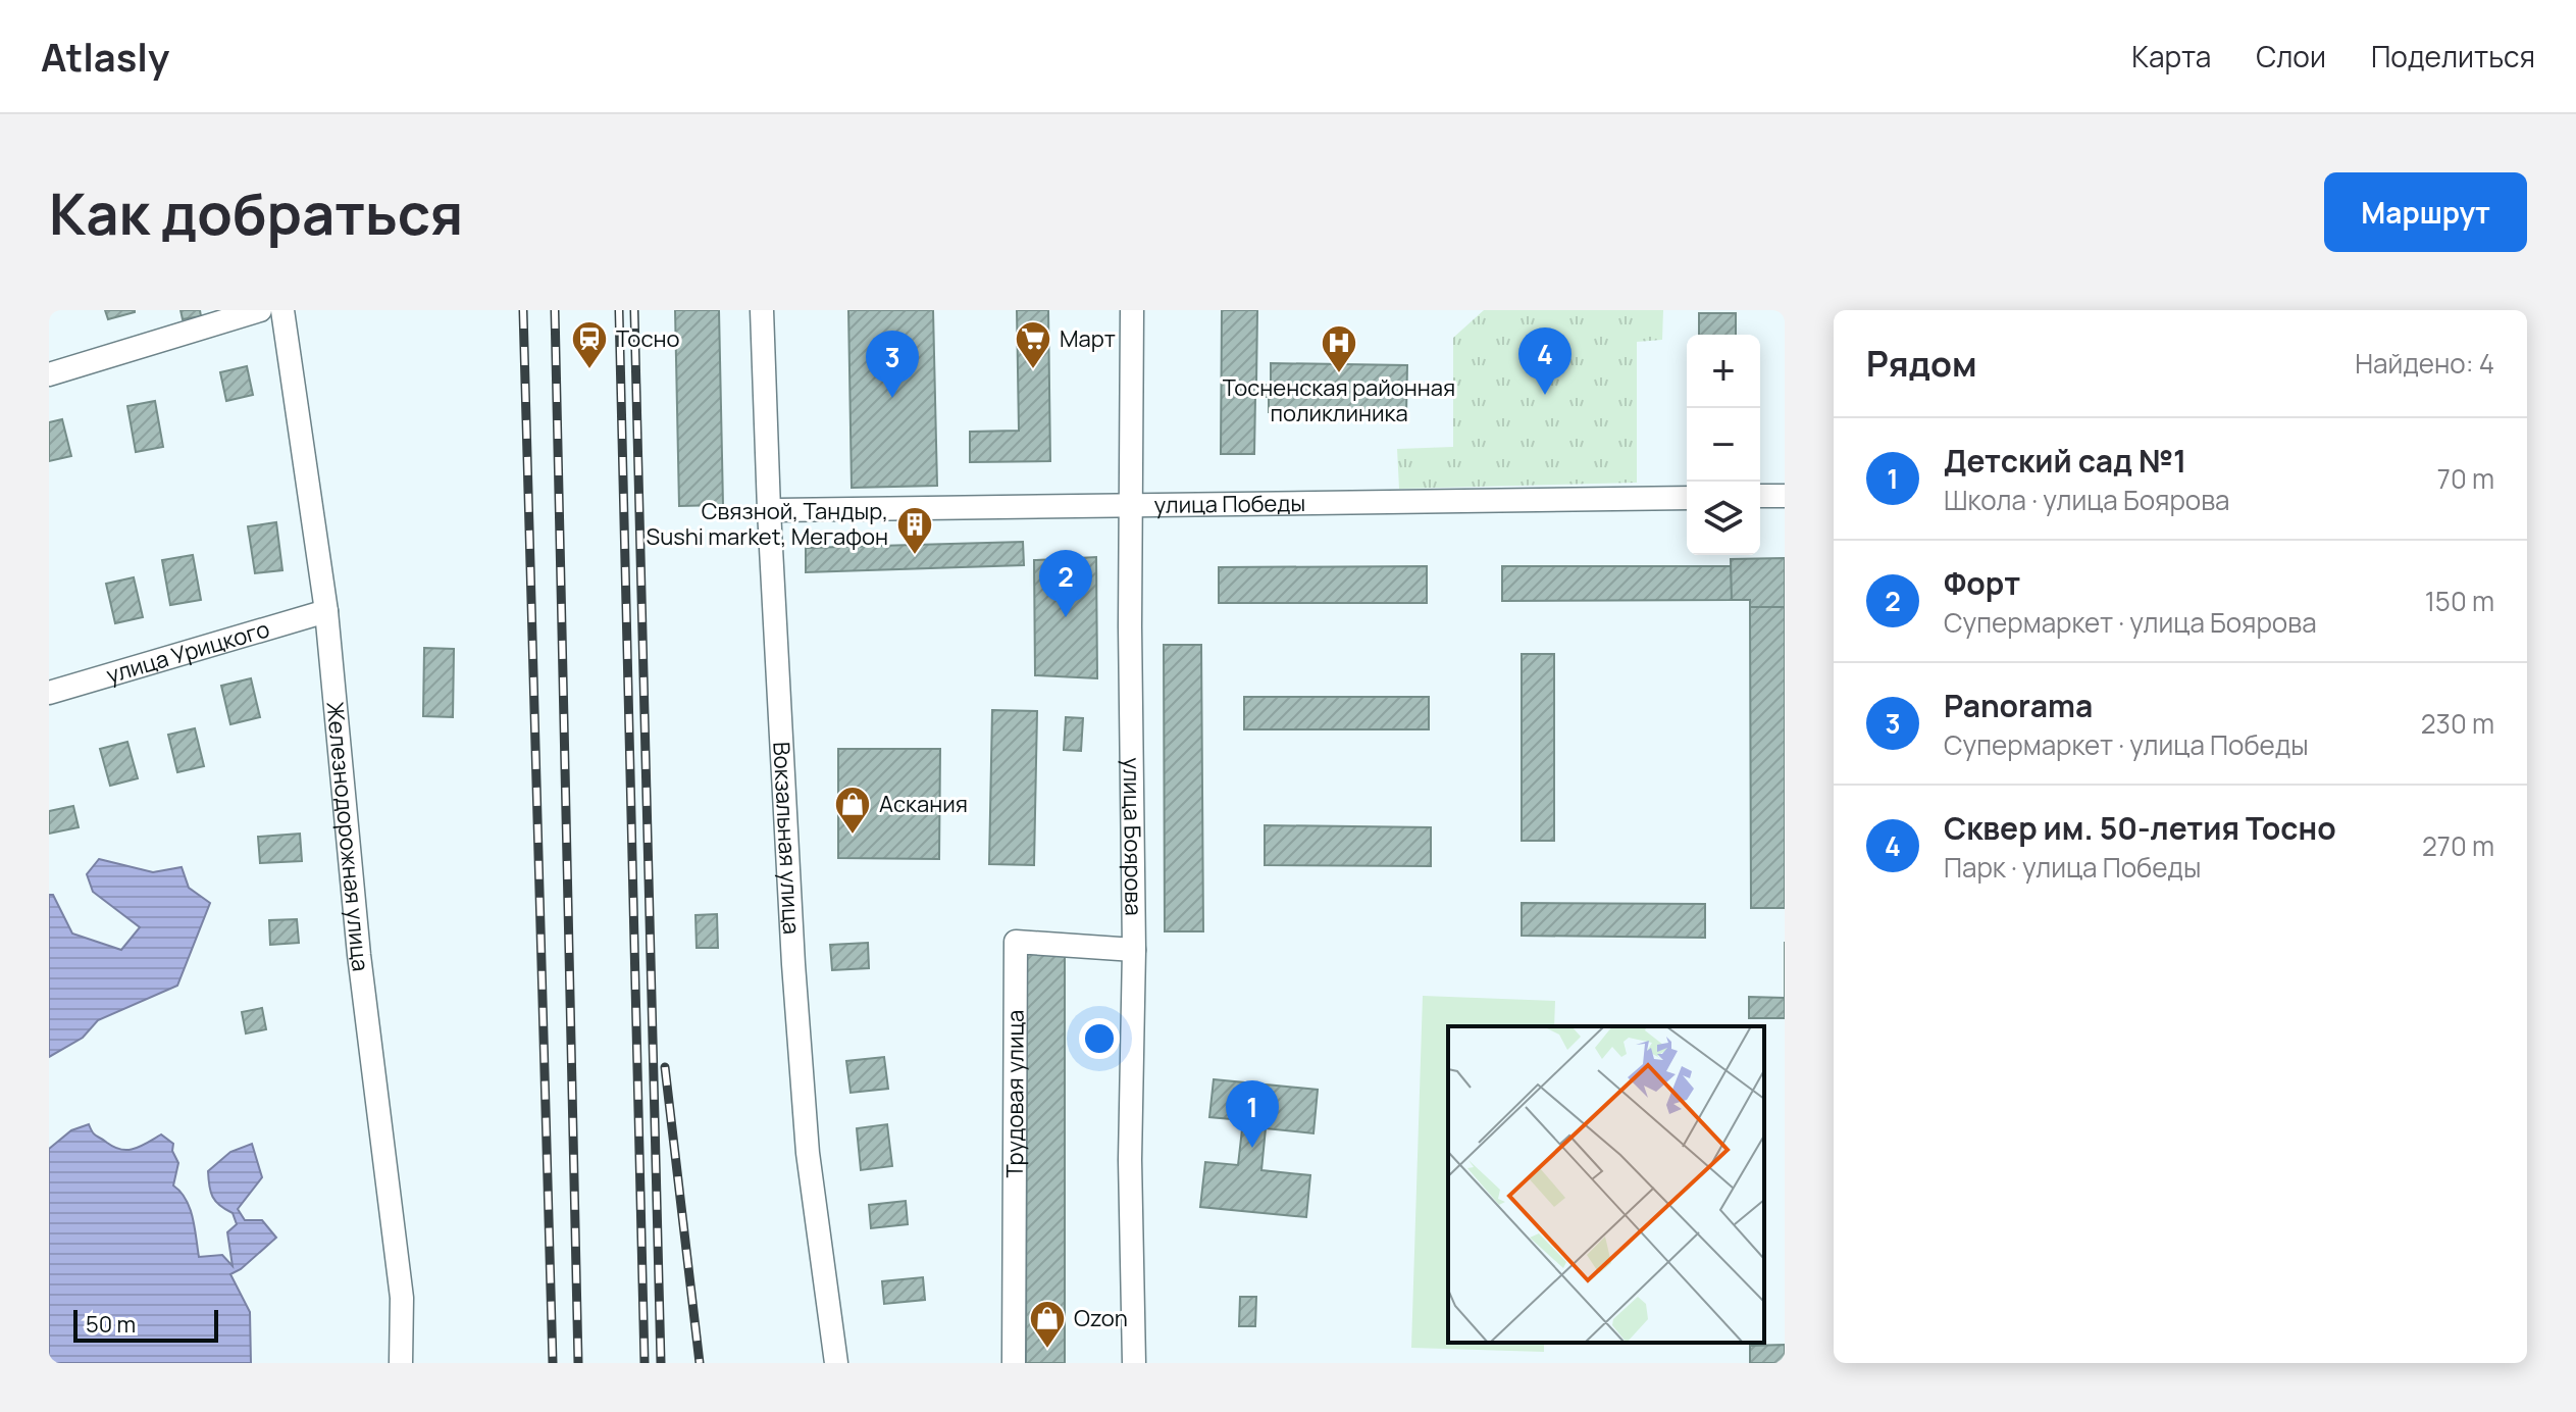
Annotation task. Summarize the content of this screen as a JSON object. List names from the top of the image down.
{
  "streets": {
    "street": [
      "улица Победы",
      "улица Урицкого",
      "Железнодорожная улица",
      "улица Боярова",
      "Вокзальная улица",
      "Трудовая улица"
    ]
  },
  "crossings": [
    ["улица Победы", "улица Боярова"],
    ["улица Победы", "Вокзальная улица"],
    ["улица Урицкого", "Железнодорожная улица"],
    ["улица Боярова", "Трудовая улица"]
  ],
  "places": {
    "station": ["Тосно"],
    "supermarket": ["Март"],
    "hospital": ["Тосненская районная поликлиника"],
    "building": ["Связной, Тандыр, Sushi market, Мегафон"],
    "shop": ["Аскания", "Ozon"]
  },
  "scale_bar": "50 m",
  "page": {
    "header": "Atlasly",
    "nav": ["Карта", "Слои", "Поделиться"],
    "buttons": "Маршрут",
    "title": "Как добраться",
    "heading": ["Рядом", "Найдено: 4"],
    "pins": [
      "4",
      "3",
      "2",
      "1"
    ],
    "map_buttons": ["+", "−"],
    "list": [
      {
        "mark": "1",
        "name": "Детский сад №1",
        "note": "Школа · улица Боярова",
        "value": "70 m"
      },
      {
        "mark": "2",
        "name": "Форт",
        "note": "Супермаркет · улица Боярова",
        "value": "150 m"
      },
      {
        "mark": "3",
        "name": "Panorama",
        "note": "Супермаркет · улица Победы",
        "value": "230 m"
      },
      {
        "mark": "4",
        "name": "Сквер им. 50-летия Тосно",
        "note": "Парк · улица Победы",
        "value": "270 m"
      }
    ],
    "scale": "50 m"
  }
}
